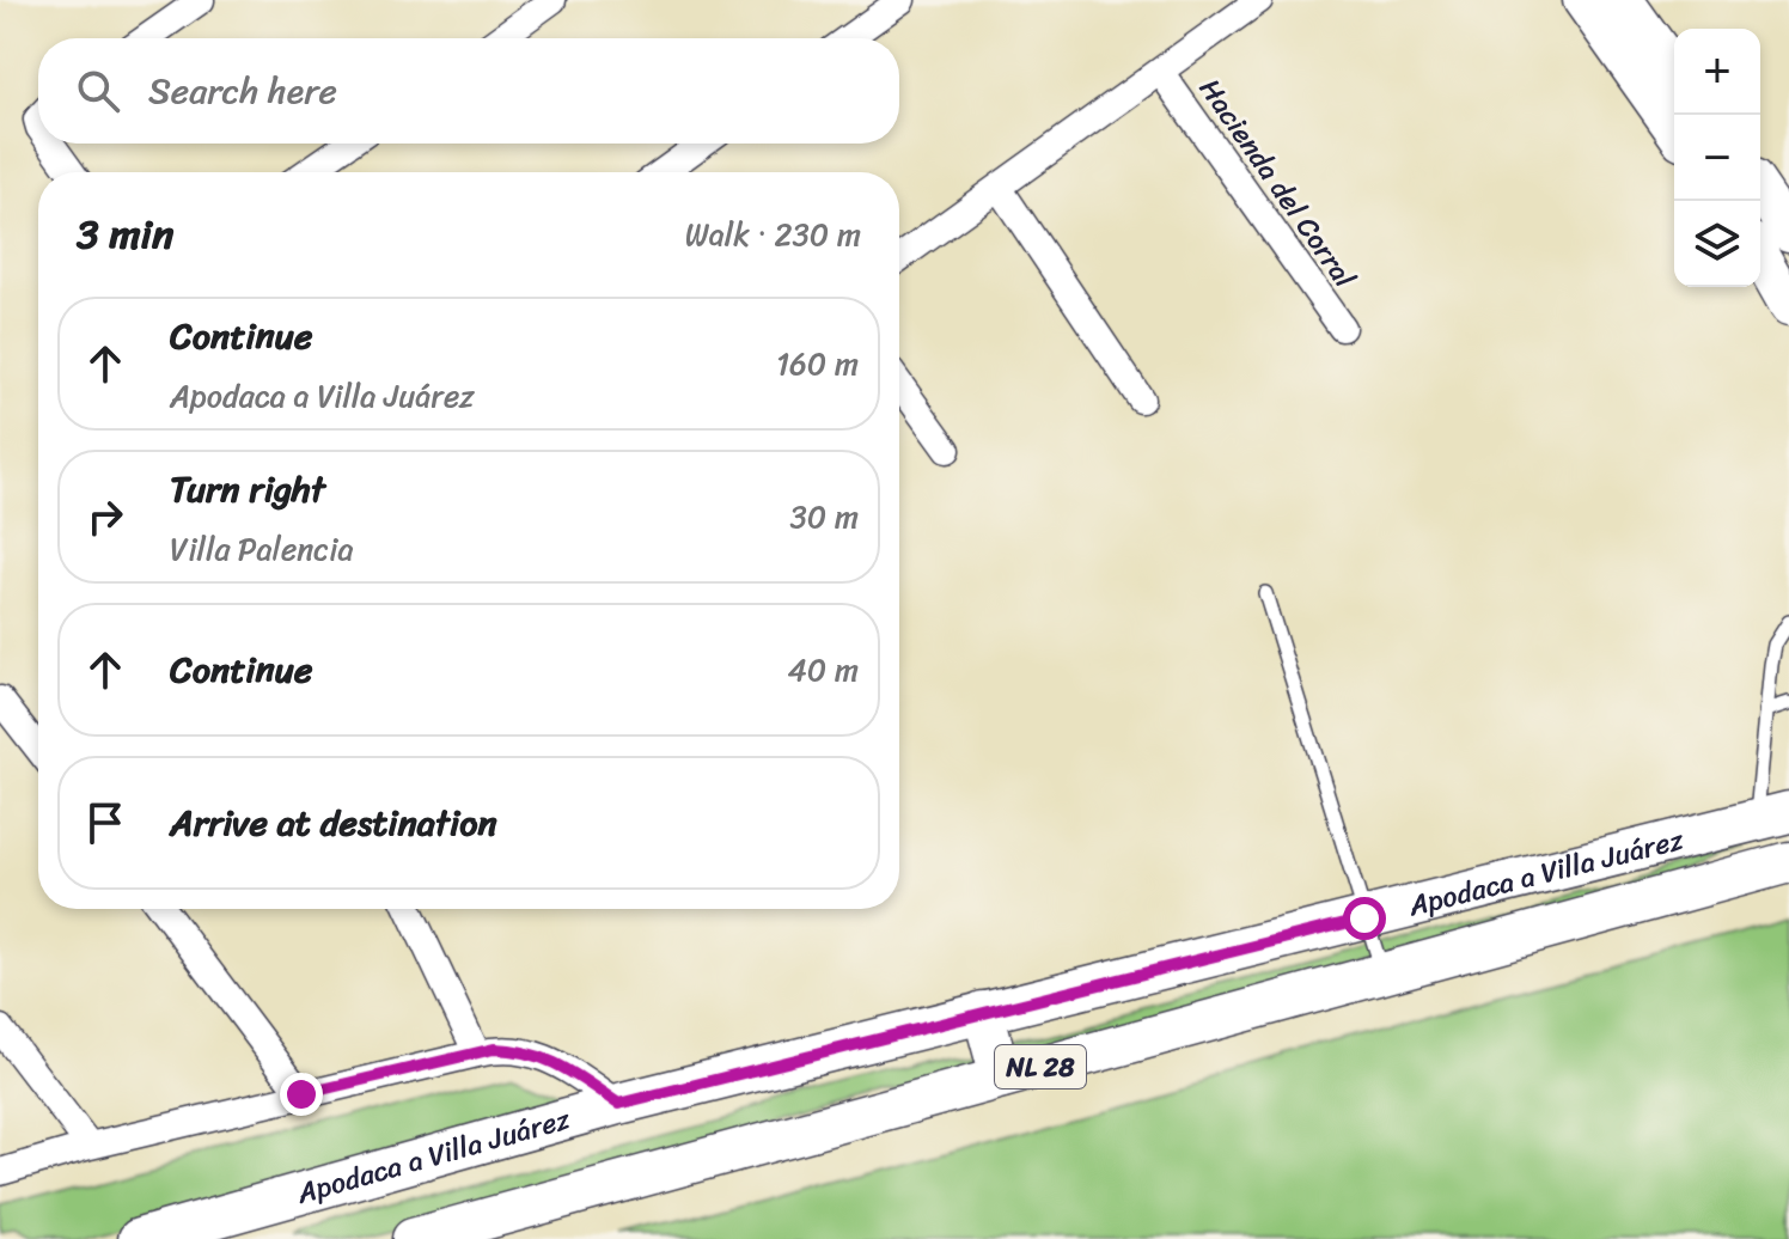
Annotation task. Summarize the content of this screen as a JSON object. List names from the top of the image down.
{
  "streets": {
    "main road": ["Apodaca a Villa Juárez", "NL 28"],
    "street": ["Hacienda del Corral"]
  },
  "page": {
    "map_buttons": ["+", "−"],
    "search": "Search here",
    "heading": ["3 min", "Walk · 230 m"],
    "list": [
      ["Continue", "Apodaca a Villa Juárez", "160 m"],
      ["Turn right", "Villa Palencia", "30 m"],
      ["Continue", "40 m"],
      "Arrive at destination"
    ]
  }
}
